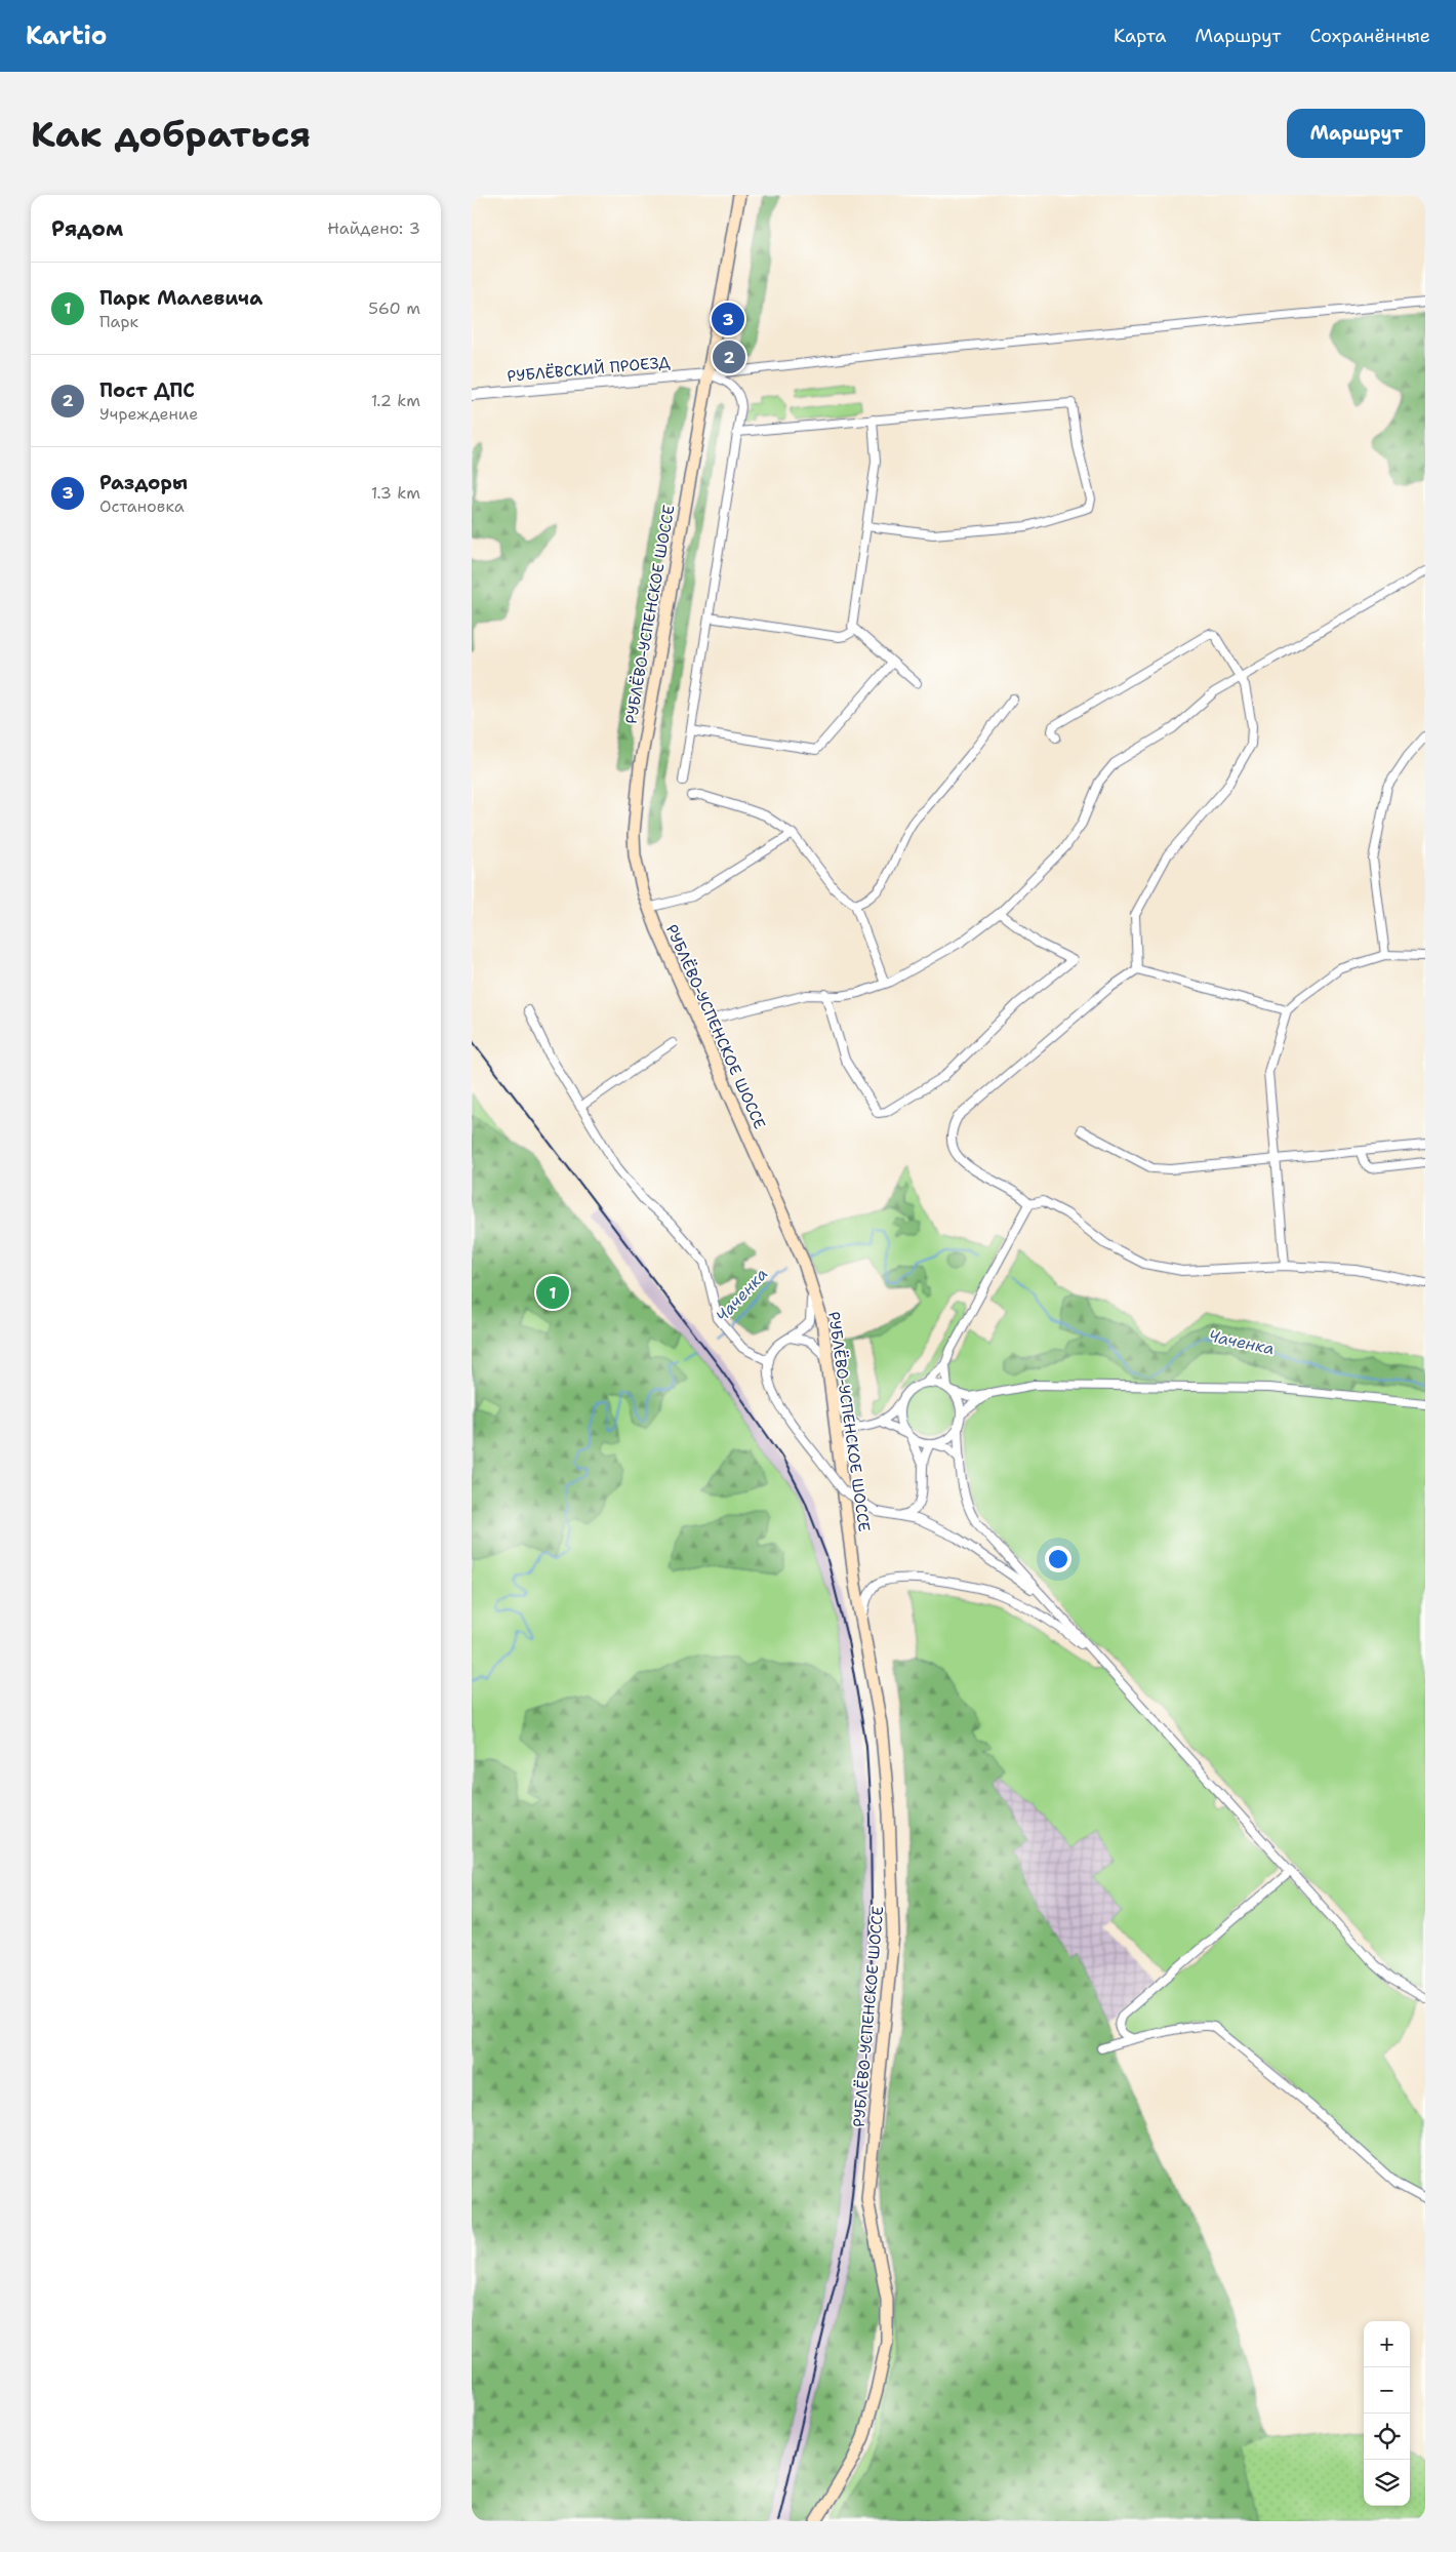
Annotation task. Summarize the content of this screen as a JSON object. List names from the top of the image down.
{
  "streets": {
    "main road": ["РУБЛЁВО-УСПЕНСКОЕ ШОССЕ"],
    "street": ["РУБЛЁВСКИЙ ПРОЕЗД"]
  },
  "crossings": [
    ["РУБЛЁВСКИЙ ПРОЕЗД", "РУБЛЁВО-УСПЕНСКОЕ ШОССЕ"]
  ],
  "water": ["Чаченка"],
  "page": {
    "header": "Kartio",
    "nav": ["Карта", "Маршрут", "Сохранённые"],
    "buttons": "Маршрут",
    "title": "Как добраться",
    "heading": ["Рядом", "Найдено: 3"],
    "list": [
      {
        "mark": "1",
        "name": "Парк Малевича",
        "note": "Парк",
        "value": "560 m"
      },
      {
        "mark": "2",
        "name": "Пост ДПС",
        "note": "Учреждение",
        "value": "1.2 km"
      },
      {
        "mark": "3",
        "name": "Раздоры",
        "note": "Остановка",
        "value": "1.3 km"
      }
    ],
    "pins": ["3", "2", "1"],
    "map_buttons": ["+", "−"]
  }
}
